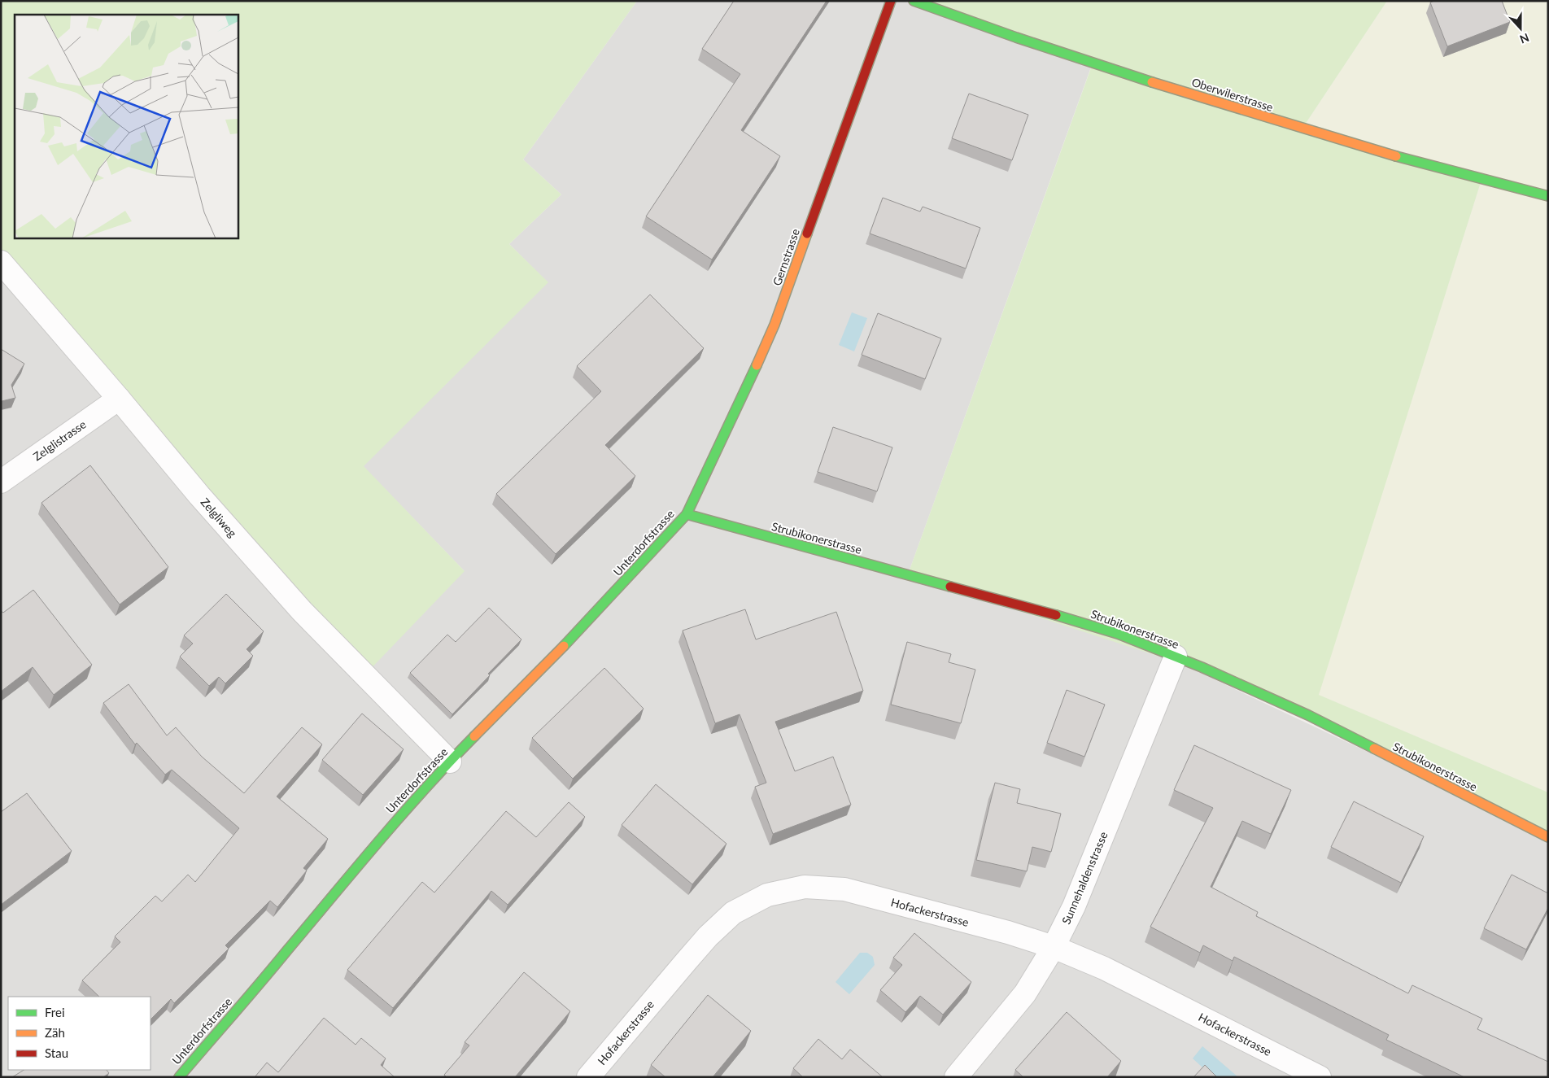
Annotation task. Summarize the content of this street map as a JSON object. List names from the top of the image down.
{
  "streets": {
    "street": [
      "Oberwilerstrasse",
      "Gernstrasse",
      "Zelglistrasse",
      "Zelgliweg",
      "Strubikonerstrasse",
      "Unterdorfstrasse",
      "Sunnehaldenstrasse",
      "Hofackerstrasse"
    ]
  },
  "crossings": [
    ["Gernstrasse", "Strubikonerstrasse"],
    ["Gernstrasse", "Unterdorfstrasse"],
    ["Zelglistrasse", "Zelgliweg"],
    ["Zelgliweg", "Unterdorfstrasse"],
    ["Strubikonerstrasse", "Unterdorfstrasse"],
    ["Strubikonerstrasse", "Sunnehaldenstrasse"],
    ["Sunnehaldenstrasse", "Hofackerstrasse"]
  ],
  "legend": ["Frei", "Zäh", "Stau"],
  "north": "bottom"
}
